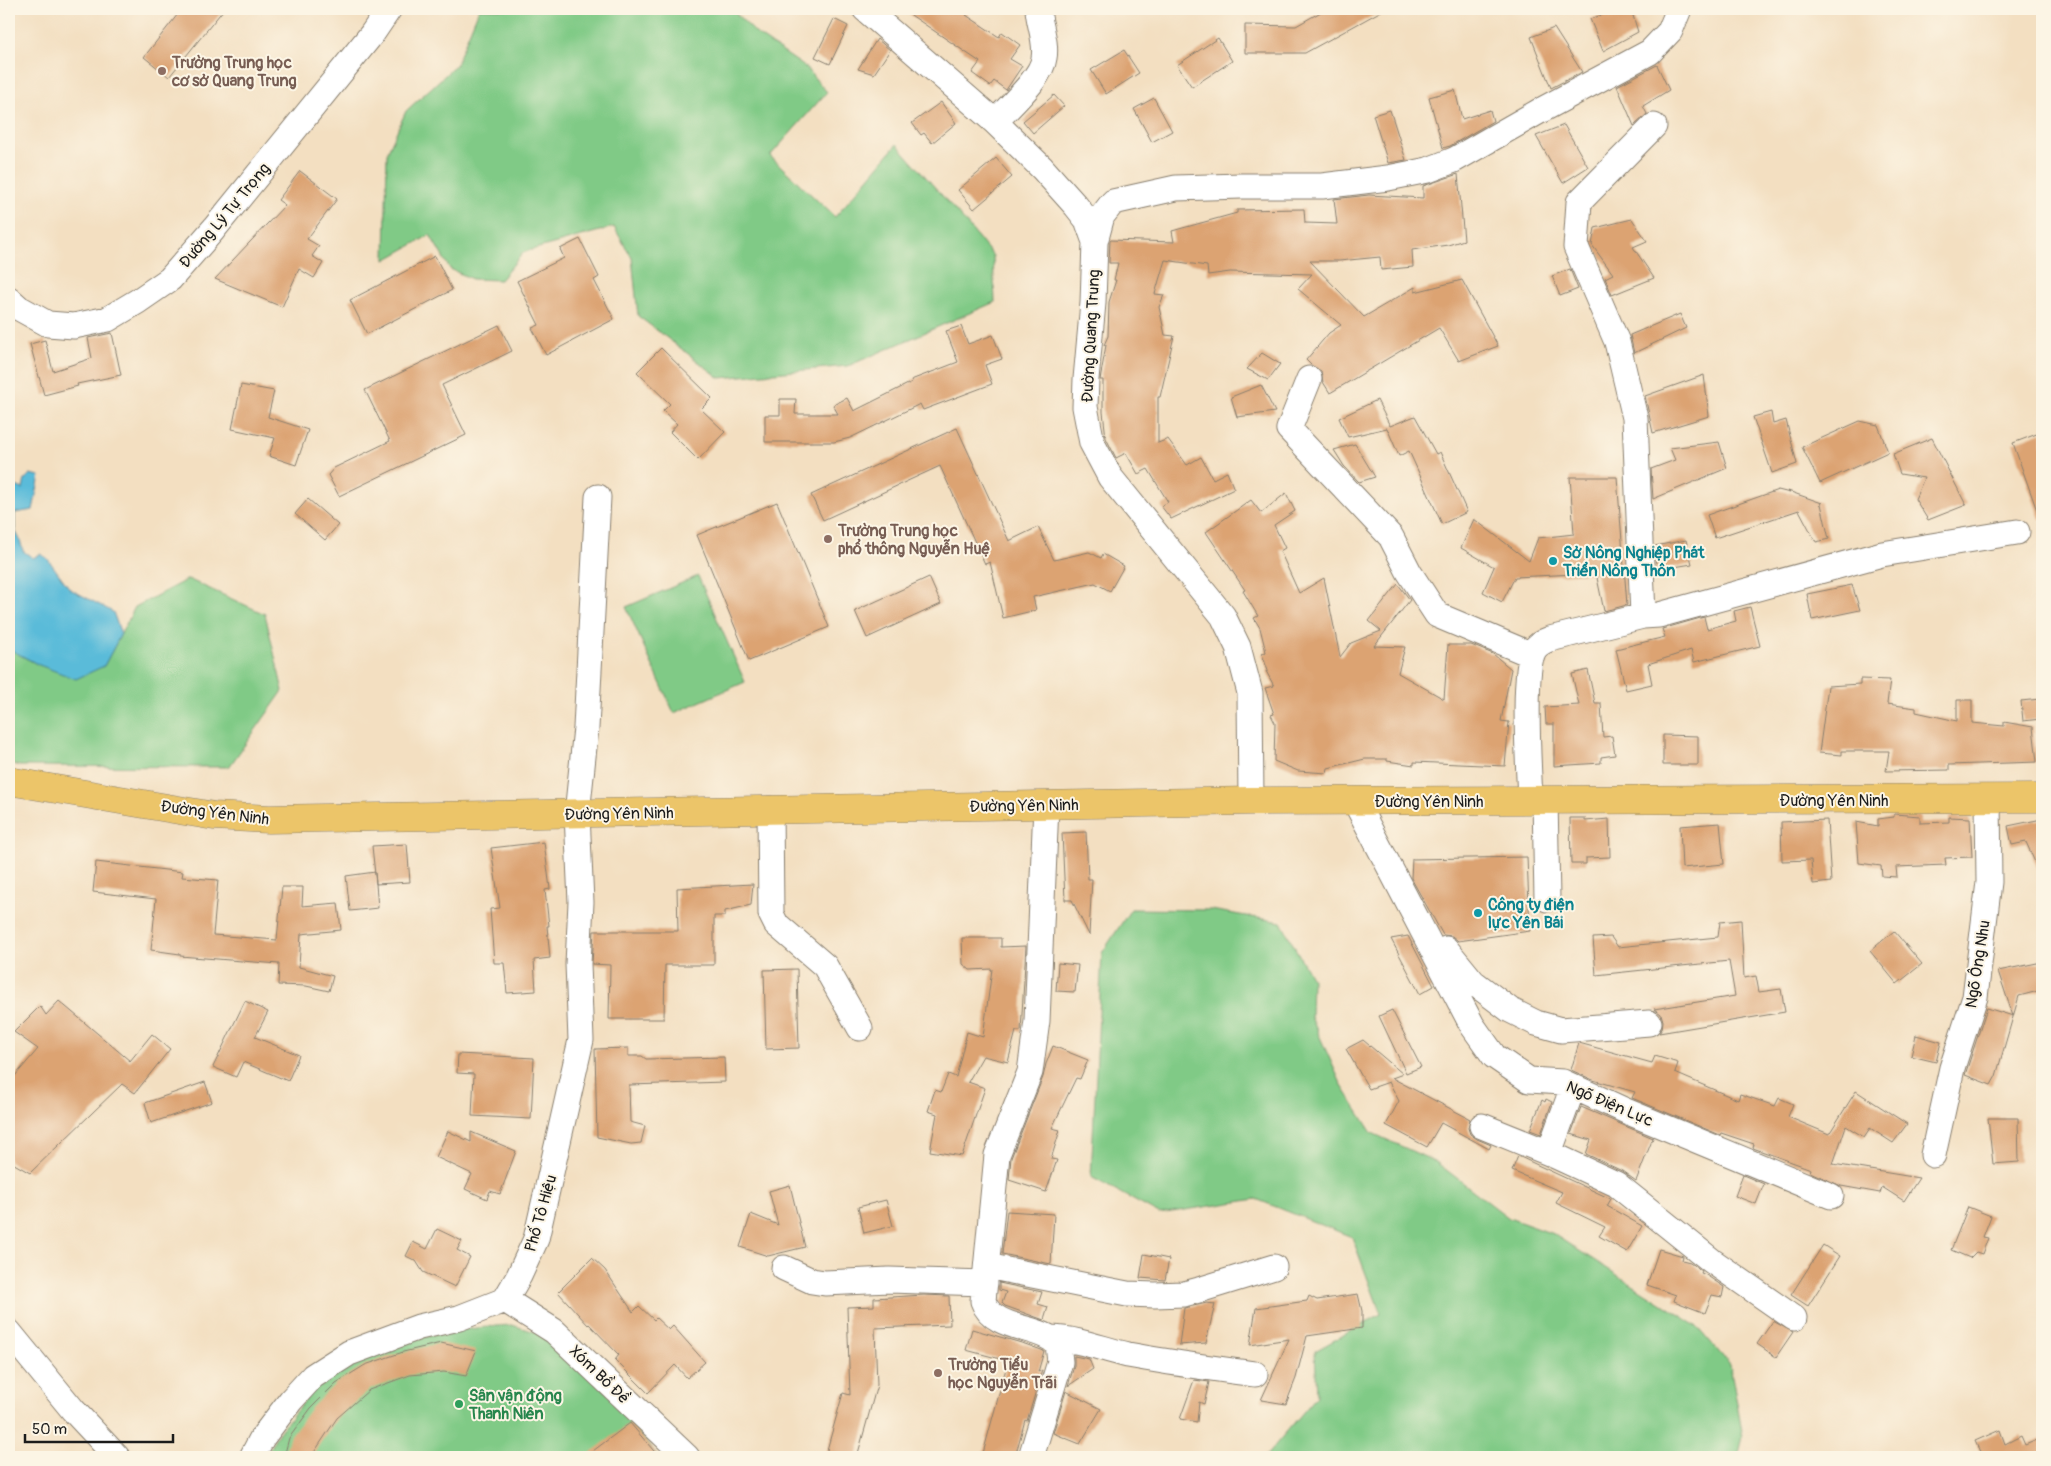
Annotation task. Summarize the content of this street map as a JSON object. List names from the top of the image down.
{
  "streets": {
    "main road": ["Đường Yên Ninh"],
    "street": [
      "Đường Lý Tự Trọng",
      "Đường Quang Trung",
      "Ngõ Ông Nhu",
      "Ngõ Điện Lực",
      "Phố Tô Hiệu",
      "Xóm Bồ Đề"
    ]
  },
  "crossings": [
    ["Đường Quang Trung", "Đường Yên Ninh"],
    ["Đường Yên Ninh", "Ngõ Ông Nhu"],
    ["Đường Yên Ninh", "Ngõ Điện Lực"],
    ["Đường Yên Ninh", "Phố Tô Hiệu"],
    ["Phố Tô Hiệu", "Xóm Bồ Đề"]
  ],
  "places": [
    "Trường Trung học cơ sở Quang Trung",
    "Trường Trung học phổ thông Nguyễn Huệ",
    "Sở Nông Nghiệp Phát Triển Nông Thôn",
    "Công ty điện lực Yên Bái",
    "Trường Tiểu học Nguyễn Trãi",
    "Sân vận động Thanh Niên"
  ],
  "scale_bar": "50 m"
}
